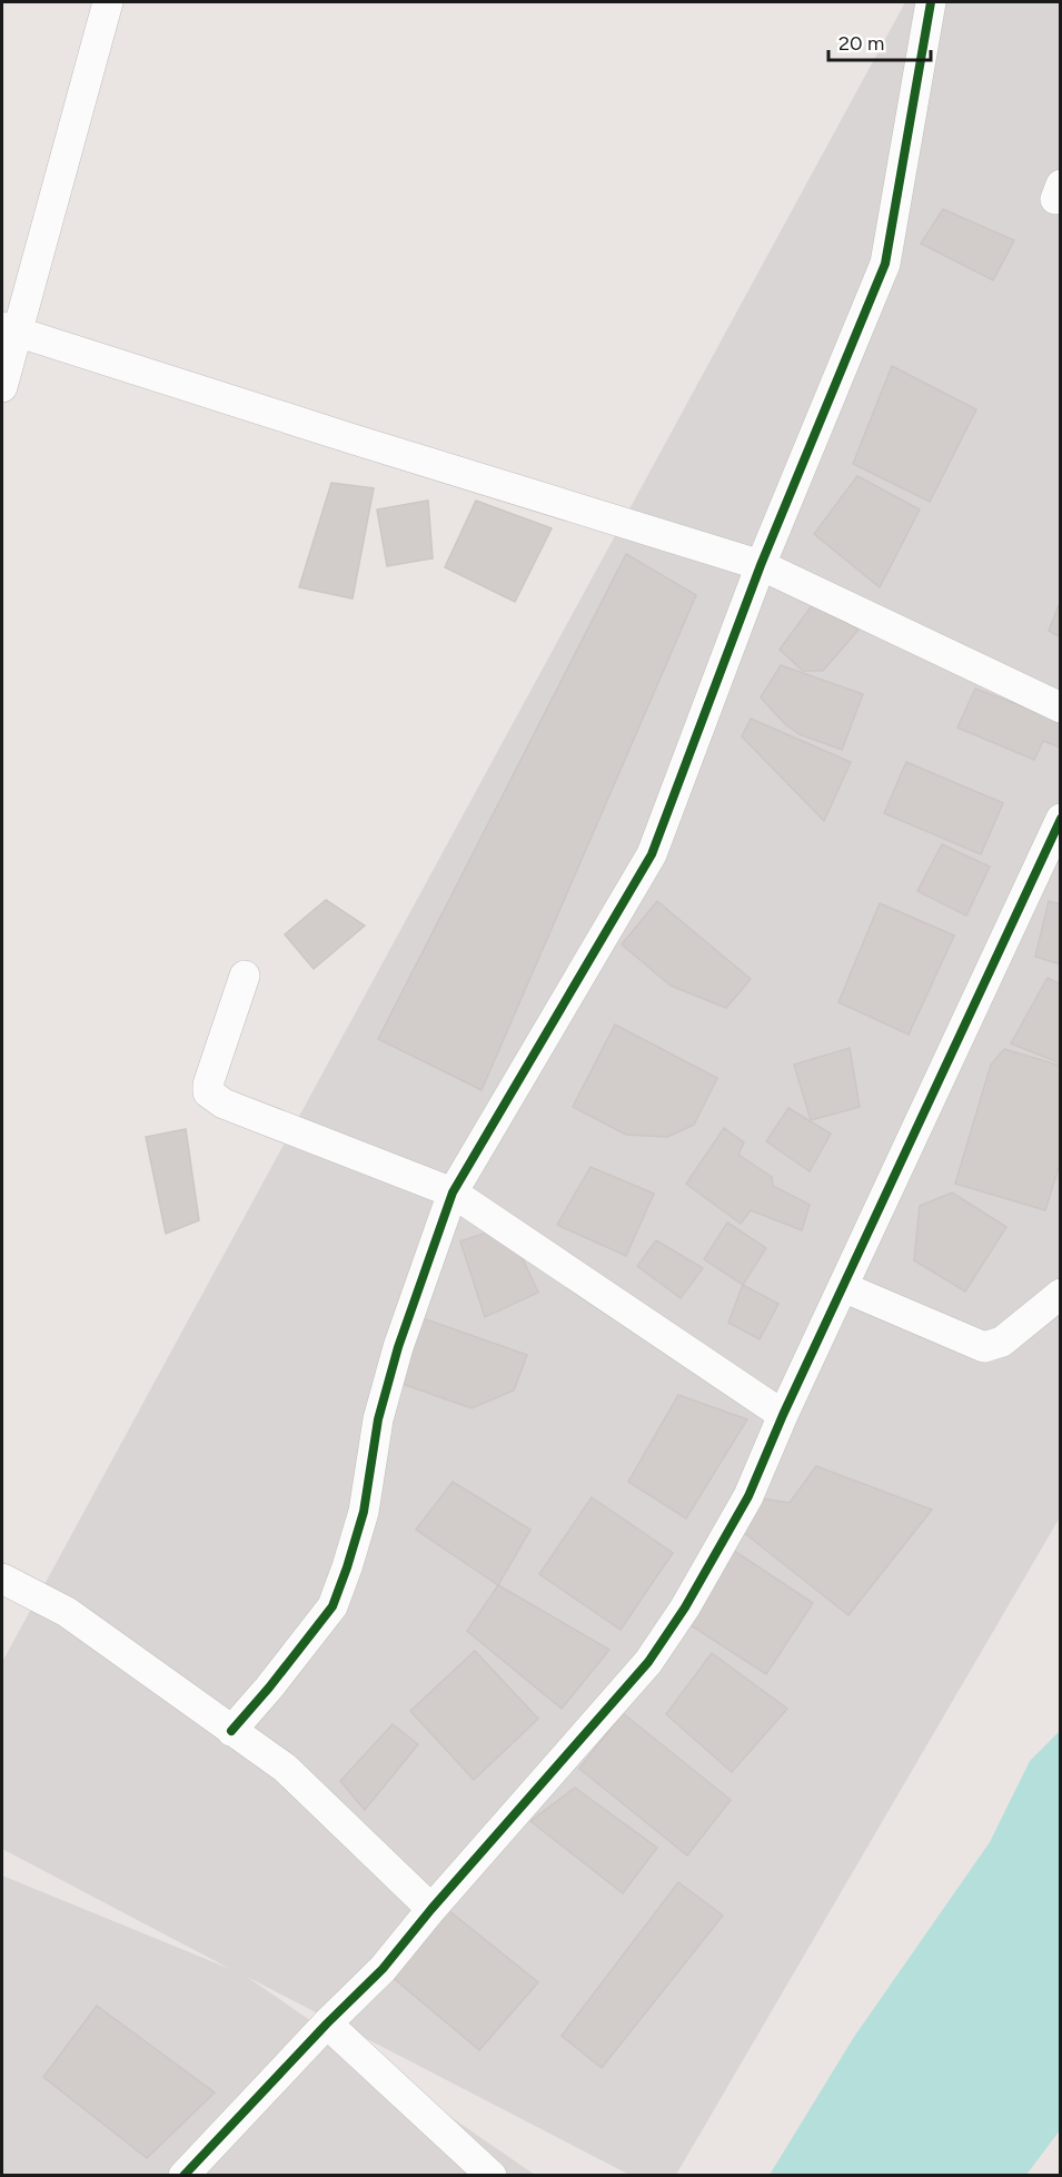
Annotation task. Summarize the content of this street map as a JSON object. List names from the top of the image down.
{
  "scale_bar": "20 m"
}
